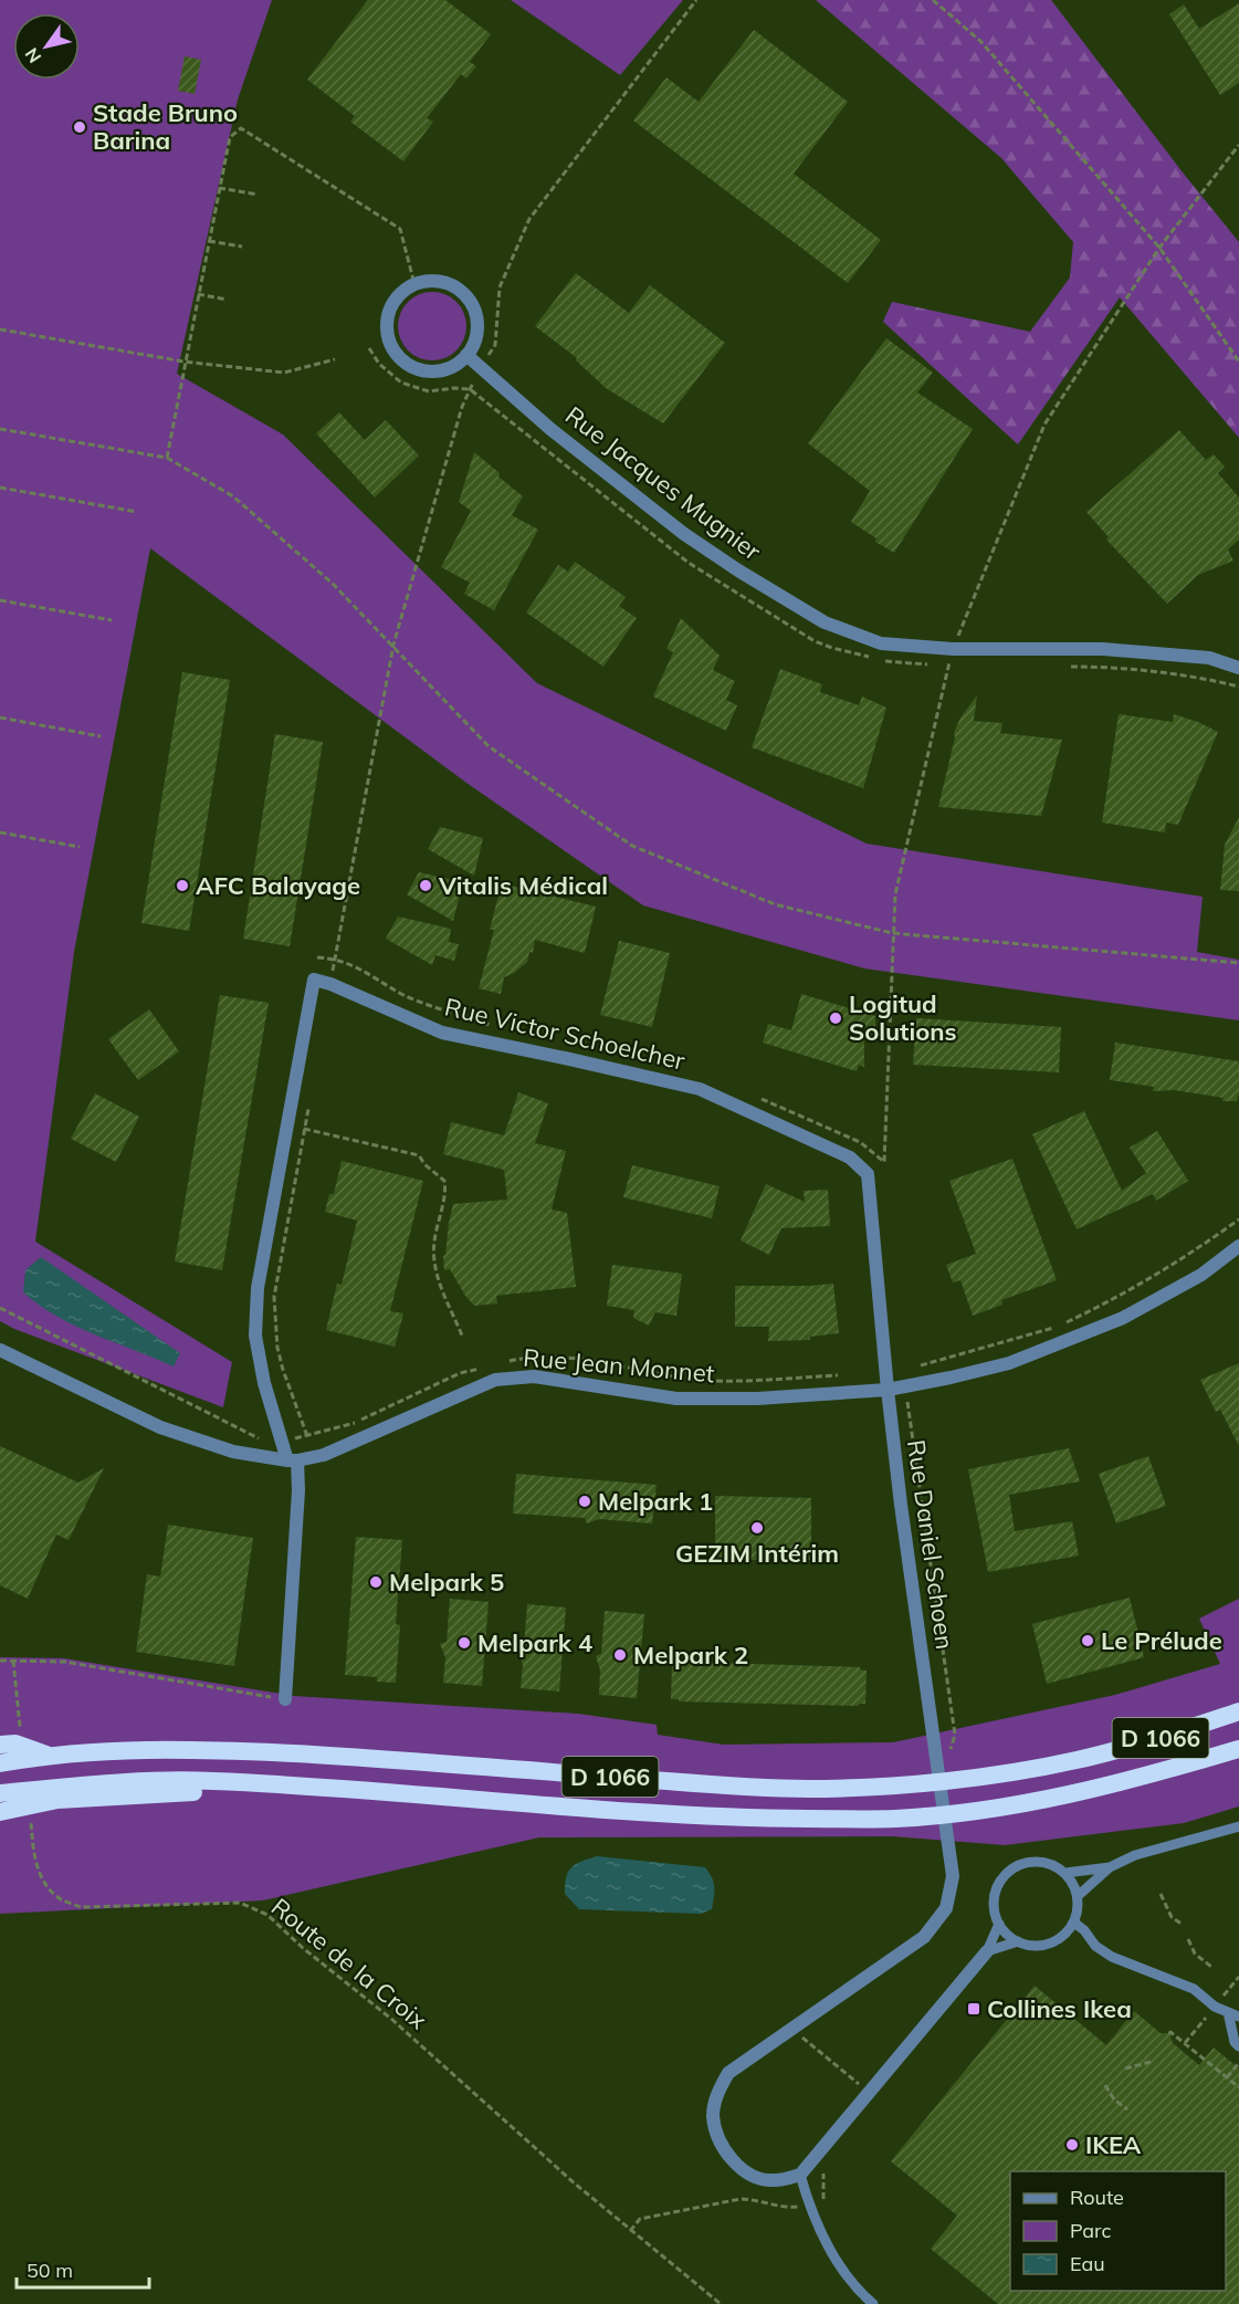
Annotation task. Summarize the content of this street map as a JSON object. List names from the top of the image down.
{
  "streets": {
    "highway": ["D 1066"],
    "street": [
      "Rue Jacques Mugnier",
      "Rue Victor Schoelcher",
      "Rue Jean Monnet",
      "Rue Daniel Schoen"
    ],
    "path": ["Route de la Croix"]
  },
  "crossings": [
    ["Rue Victor Schoelcher", "Rue Jean Monnet"],
    ["Rue Victor Schoelcher", "Rue Daniel Schoen"],
    ["Rue Jean Monnet", "Rue Daniel Schoen"]
  ],
  "places": {
    "other": [
      "Stade Bruno Barina",
      "AFC Balayage",
      "Vitalis Médical",
      "Logitud Solutions",
      "Melpark 1",
      "GEZIM Intérim",
      "Melpark 5",
      "Le Prélude",
      "Melpark 4",
      "Melpark 2",
      "IKEA"
    ],
    "transit": ["Collines Ikea"]
  },
  "legend": ["Route", "Parc", "Eau"],
  "scale_bar": "50 m",
  "north": "bottom left"
}
